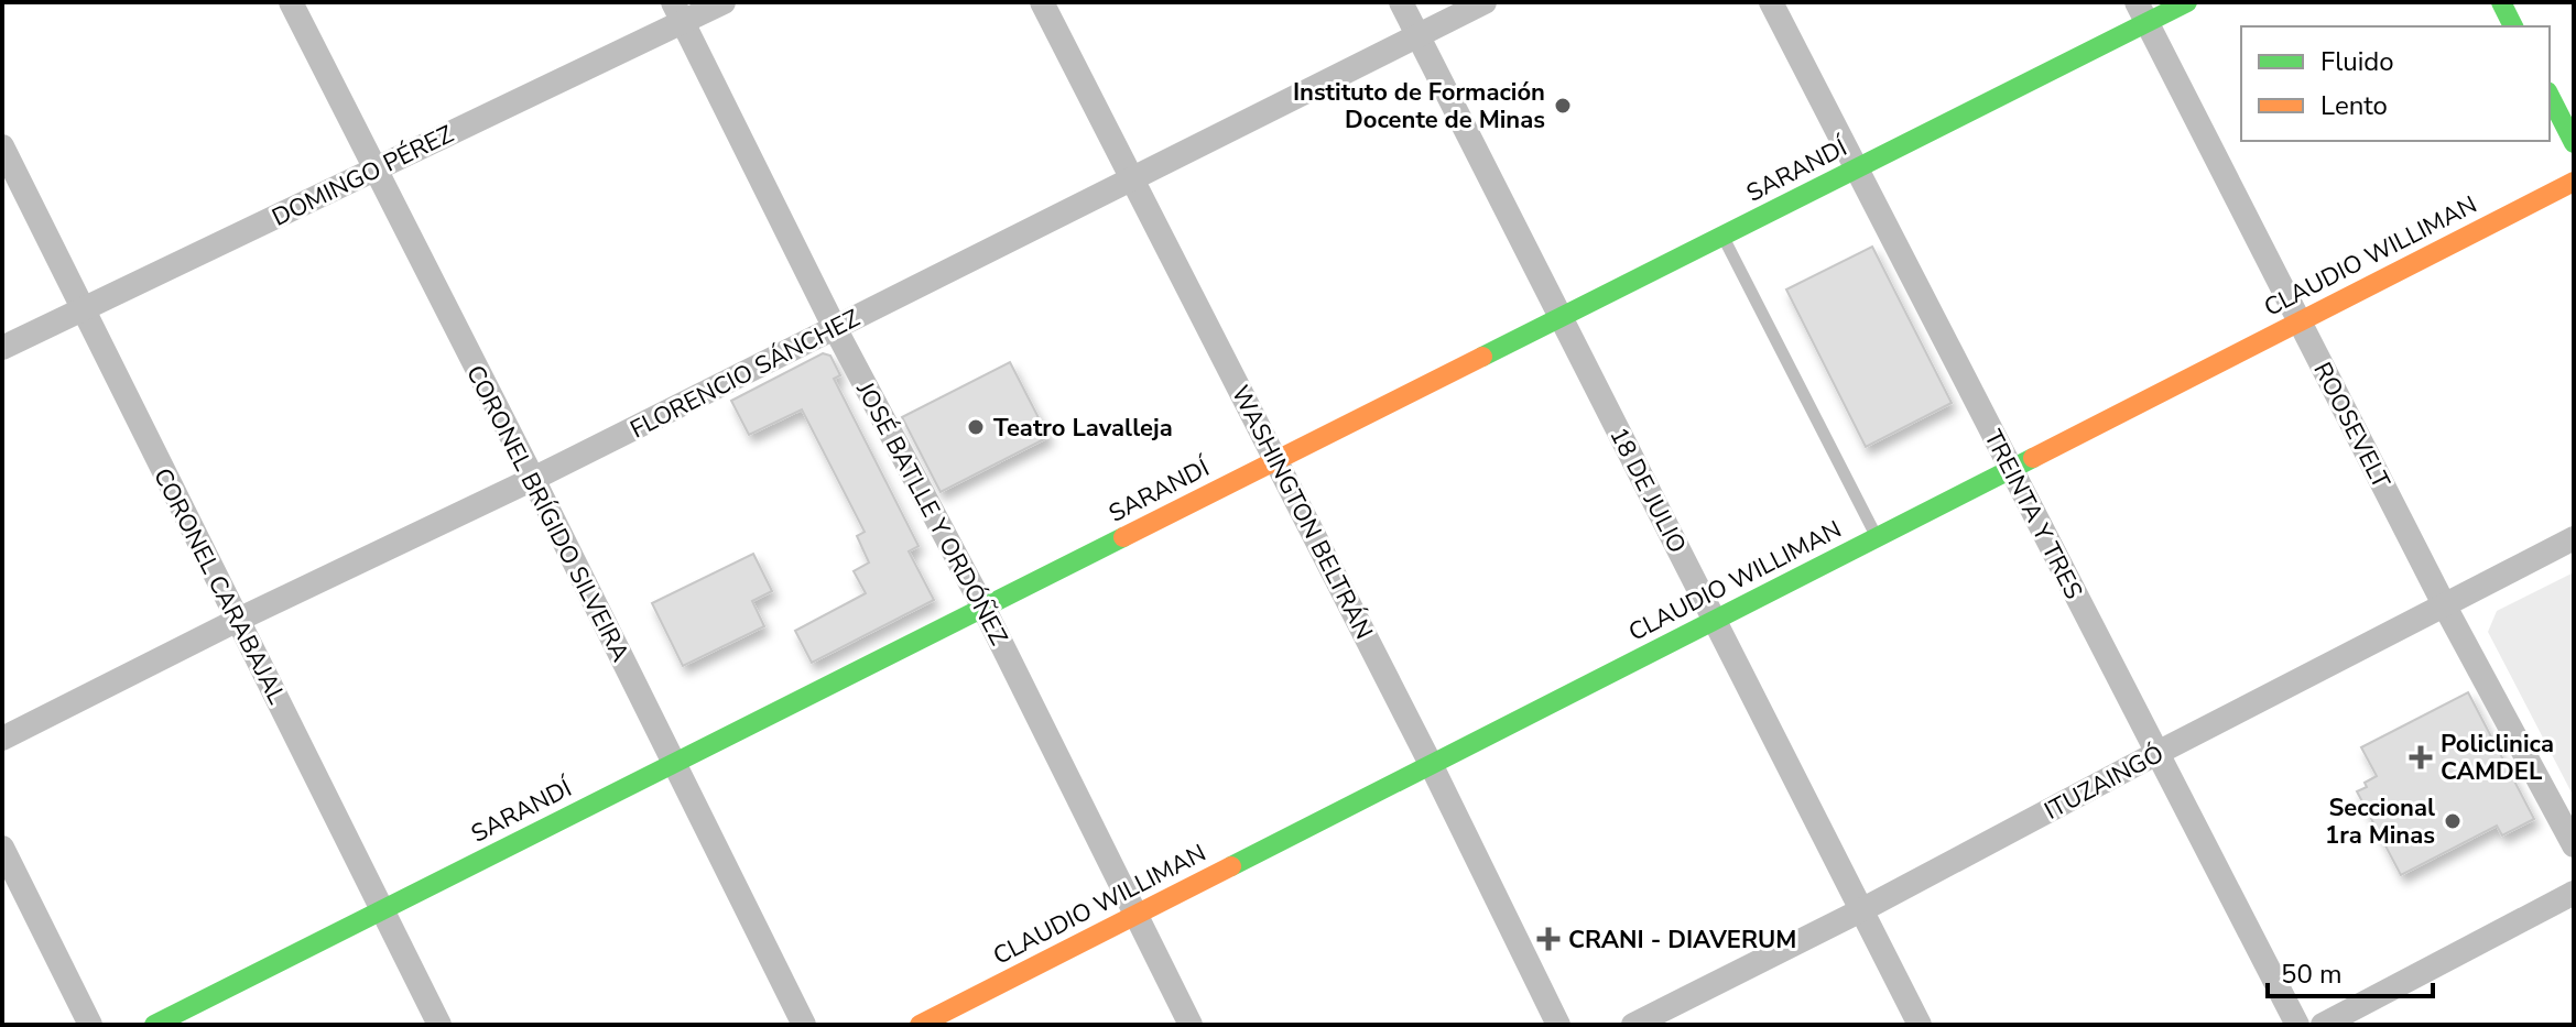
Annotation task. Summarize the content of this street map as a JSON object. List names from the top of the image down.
{
  "streets": {
    "street": [
      "SARANDÍ",
      "DOMINGO PÉREZ",
      "CLAUDIO WILLIMAN",
      "FLORENCIO SÁNCHEZ",
      "ROOSEVELT",
      "18 DE JULIO",
      "WASHINGTON BELTRÁN",
      "CORONEL BRÍGIDO SILVEIRA",
      "JOSÉ BATLLE Y ORDÓÑEZ",
      "TREINTA Y TRES",
      "CORONEL CARABAJAL",
      "ITUZAINGÓ"
    ]
  },
  "crossings": [
    ["SARANDÍ", "ROOSEVELT"],
    ["SARANDÍ", "18 DE JULIO"],
    ["SARANDÍ", "WASHINGTON BELTRÁN"],
    ["SARANDÍ", "CORONEL BRÍGIDO SILVEIRA"],
    ["SARANDÍ", "JOSÉ BATLLE Y ORDÓÑEZ"],
    ["SARANDÍ", "TREINTA Y TRES"],
    ["SARANDÍ", "CORONEL CARABAJAL"],
    ["DOMINGO PÉREZ", "CORONEL BRÍGIDO SILVEIRA"],
    ["DOMINGO PÉREZ", "JOSÉ BATLLE Y ORDÓÑEZ"],
    ["DOMINGO PÉREZ", "CORONEL CARABAJAL"],
    ["CLAUDIO WILLIMAN", "ROOSEVELT"],
    ["CLAUDIO WILLIMAN", "18 DE JULIO"],
    ["CLAUDIO WILLIMAN", "WASHINGTON BELTRÁN"],
    ["CLAUDIO WILLIMAN", "JOSÉ BATLLE Y ORDÓÑEZ"],
    ["CLAUDIO WILLIMAN", "TREINTA Y TRES"],
    ["FLORENCIO SÁNCHEZ", "18 DE JULIO"],
    ["FLORENCIO SÁNCHEZ", "WASHINGTON BELTRÁN"],
    ["FLORENCIO SÁNCHEZ", "CORONEL BRÍGIDO SILVEIRA"],
    ["FLORENCIO SÁNCHEZ", "JOSÉ BATLLE Y ORDÓÑEZ"],
    ["FLORENCIO SÁNCHEZ", "CORONEL CARABAJAL"],
    ["ROOSEVELT", "ITUZAINGÓ"],
    ["18 DE JULIO", "ITUZAINGÓ"],
    ["TREINTA Y TRES", "ITUZAINGÓ"]
  ],
  "places": {
    "other": ["Instituto de Formación Docente de Minas", "Teatro Lavalleja", "Seccional 1ra Minas"],
    "health": ["Policlinica CAMDEL", "CRANI - DIAVERUM"]
  },
  "legend": ["Fluido", "Lento"],
  "scale_bar": "50 m"
}
